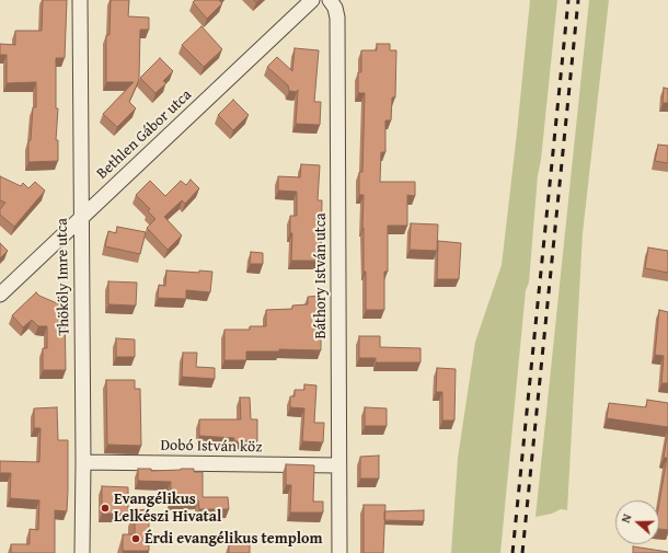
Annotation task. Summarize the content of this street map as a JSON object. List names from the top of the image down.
{
  "streets": {
    "street": [
      "Bethlen Gábor utca",
      "Báthory István utca",
      "Thököly Imre utca",
      "Dobó István köz"
    ]
  },
  "crossings": [
    ["Bethlen Gábor utca", "Thököly Imre utca"],
    ["Báthory István utca", "Dobó István köz"],
    ["Thököly Imre utca", "Dobó István köz"]
  ],
  "places": ["Evangélikus Lelkészi Hivatal", "Érdi evangélikus templom"],
  "north": "left"
}
